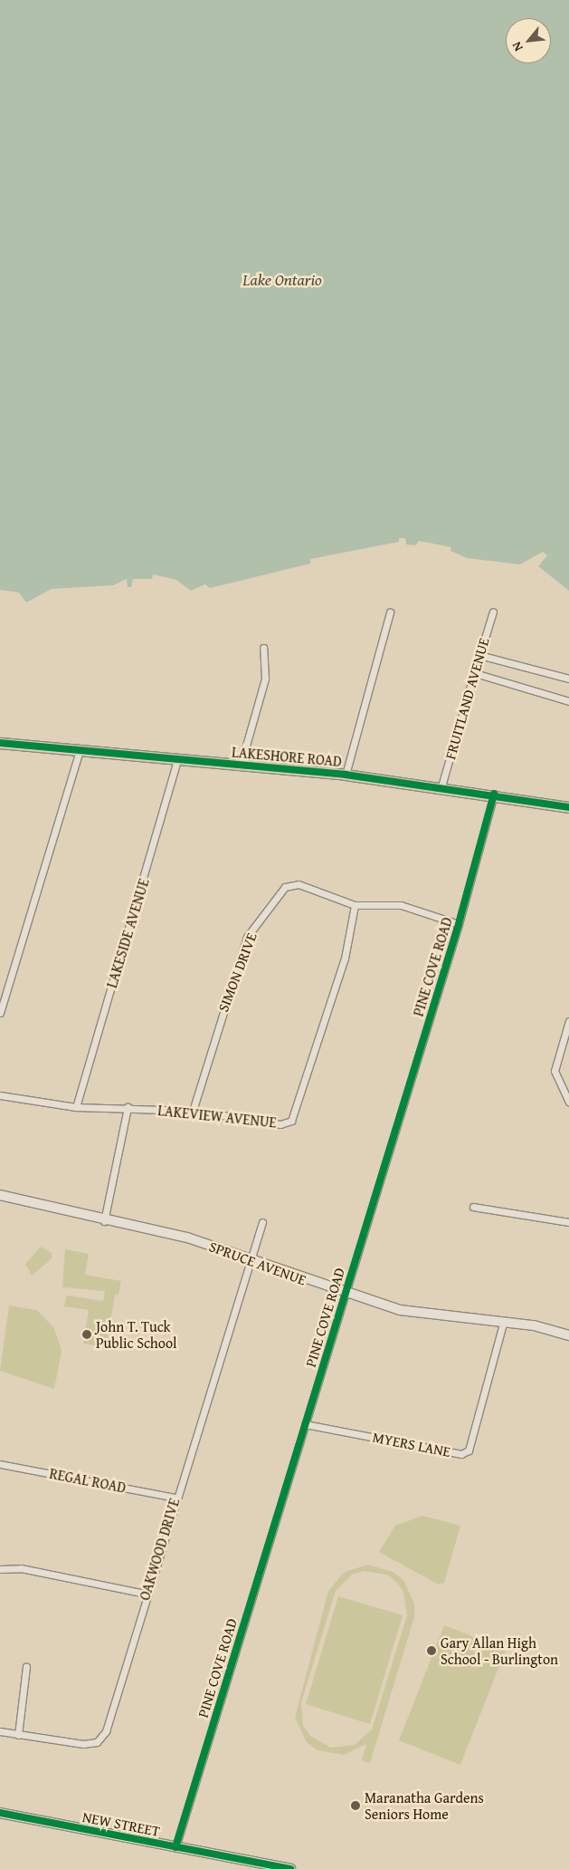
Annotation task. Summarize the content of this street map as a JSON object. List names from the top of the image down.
{
  "streets": {
    "main road": ["LAKESHORE ROAD"],
    "street": [
      "FRUITLAND AVENUE",
      "LAKESIDE AVENUE",
      "PINE COVE ROAD",
      "SIMON DRIVE",
      "LAKEVIEW AVENUE",
      "SPRUCE AVENUE",
      "MYERS LANE",
      "REGAL ROAD",
      "OAKWOOD DRIVE",
      "NEW STREET"
    ]
  },
  "crossings": [
    ["FRUITLAND AVENUE", "LAKESHORE ROAD"],
    ["LAKESHORE ROAD", "LAKESIDE AVENUE"],
    ["LAKESHORE ROAD", "PINE COVE ROAD"],
    ["LAKESIDE AVENUE", "LAKEVIEW AVENUE"],
    ["PINE COVE ROAD", "SIMON DRIVE"],
    ["PINE COVE ROAD", "SPRUCE AVENUE"],
    ["PINE COVE ROAD", "MYERS LANE"],
    ["PINE COVE ROAD", "NEW STREET"],
    ["SIMON DRIVE", "LAKEVIEW AVENUE"],
    ["SPRUCE AVENUE", "MYERS LANE"],
    ["SPRUCE AVENUE", "OAKWOOD DRIVE"],
    ["REGAL ROAD", "OAKWOOD DRIVE"]
  ],
  "water": ["Lake Ontario"],
  "places": ["John T. Tuck Public School", "Gary Allan High School - Burlington", "Maranatha Gardens Seniors Home"],
  "north": "bottom left"
}
